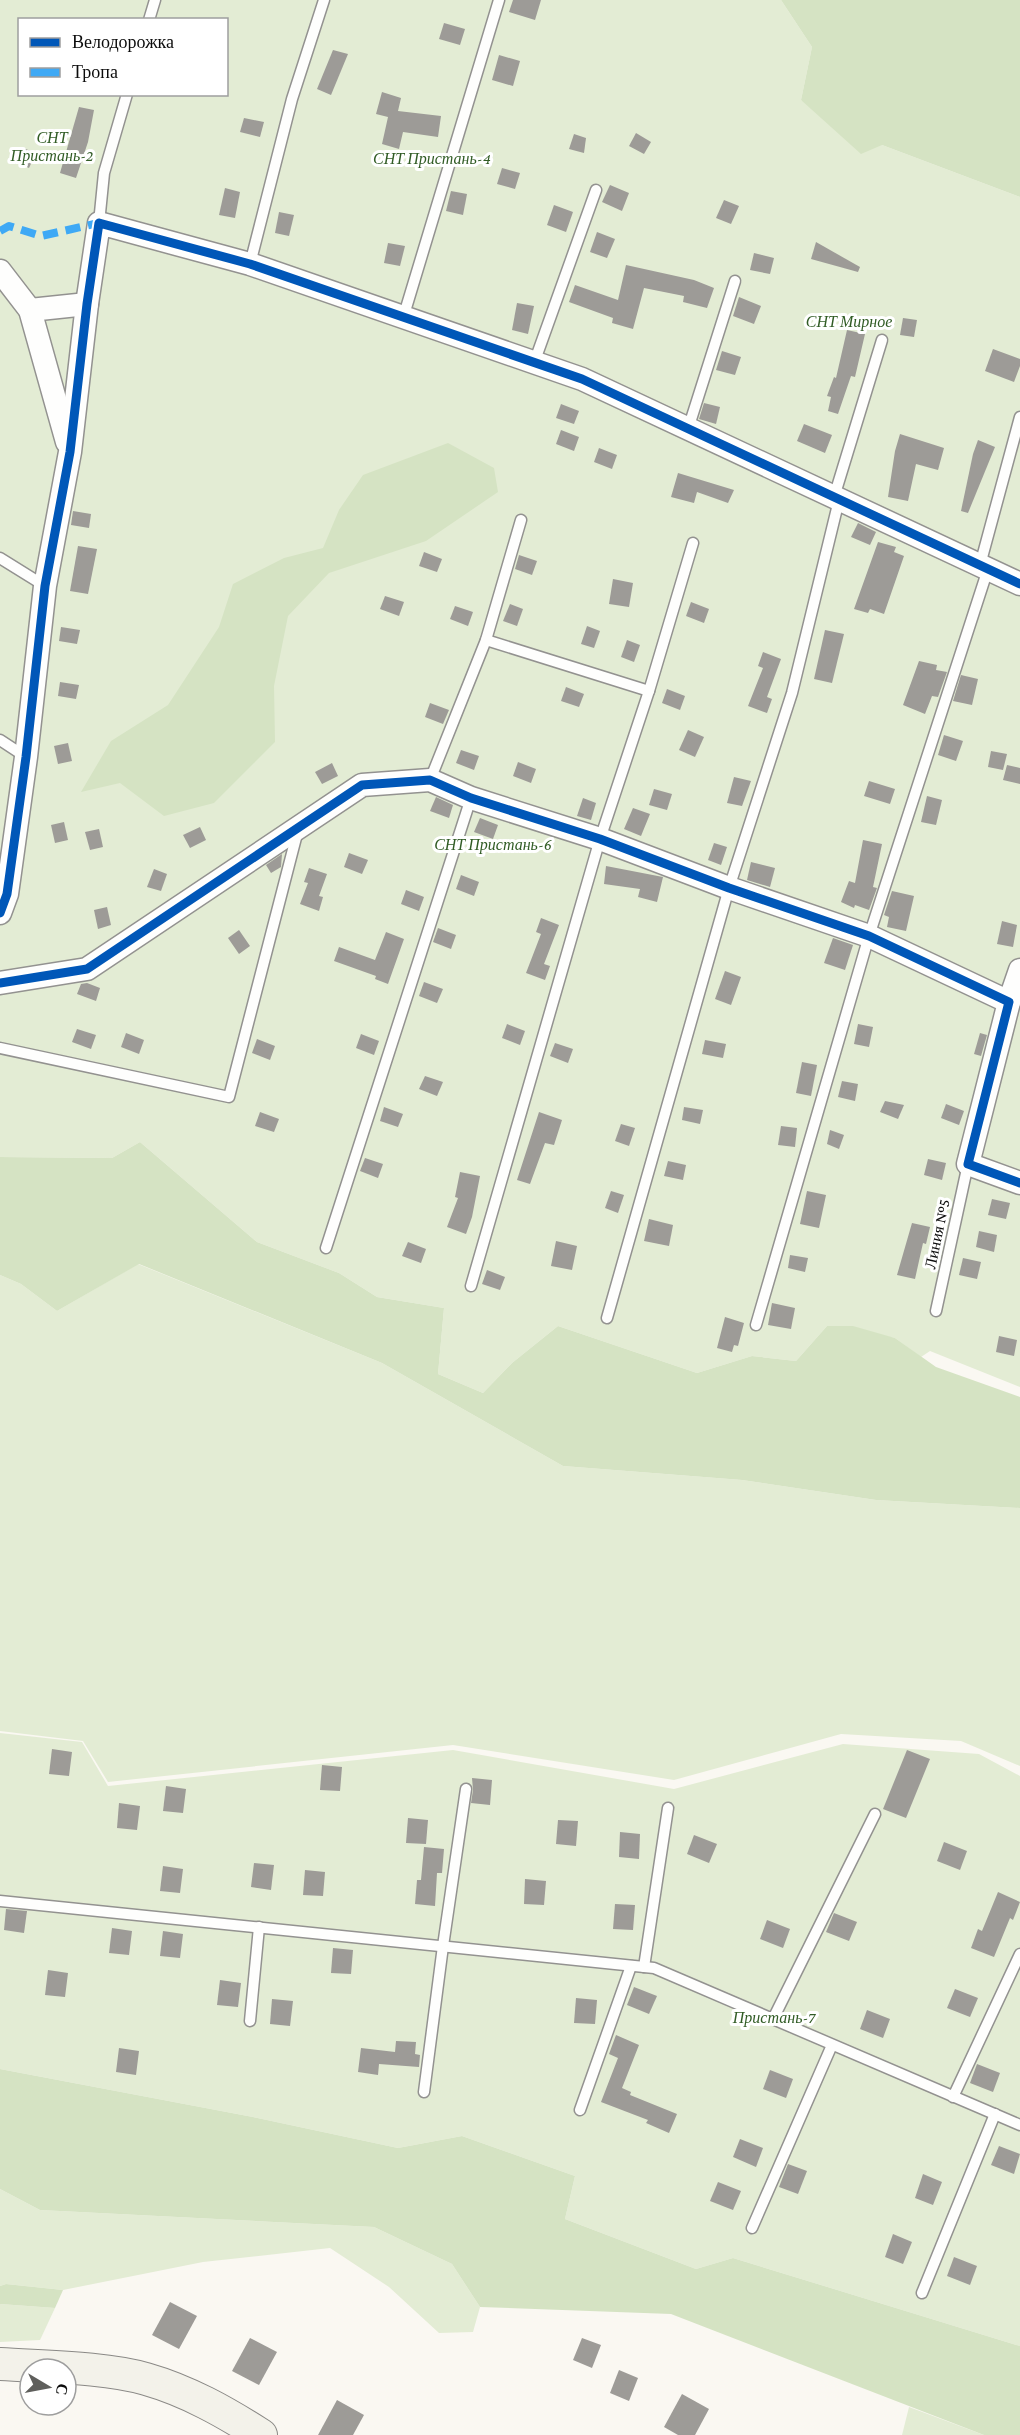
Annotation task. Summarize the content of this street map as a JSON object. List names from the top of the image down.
{
  "streets": {
    "lane": ["Линия №5"]
  },
  "parks": [
    "СНТ Пристань-2",
    "СНТ Пристань-4",
    "СНТ Мирное",
    "СНТ Пристань-6",
    "Пристань-7"
  ],
  "legend": ["Велодорожка", "Тропа"],
  "north": "right"
}
